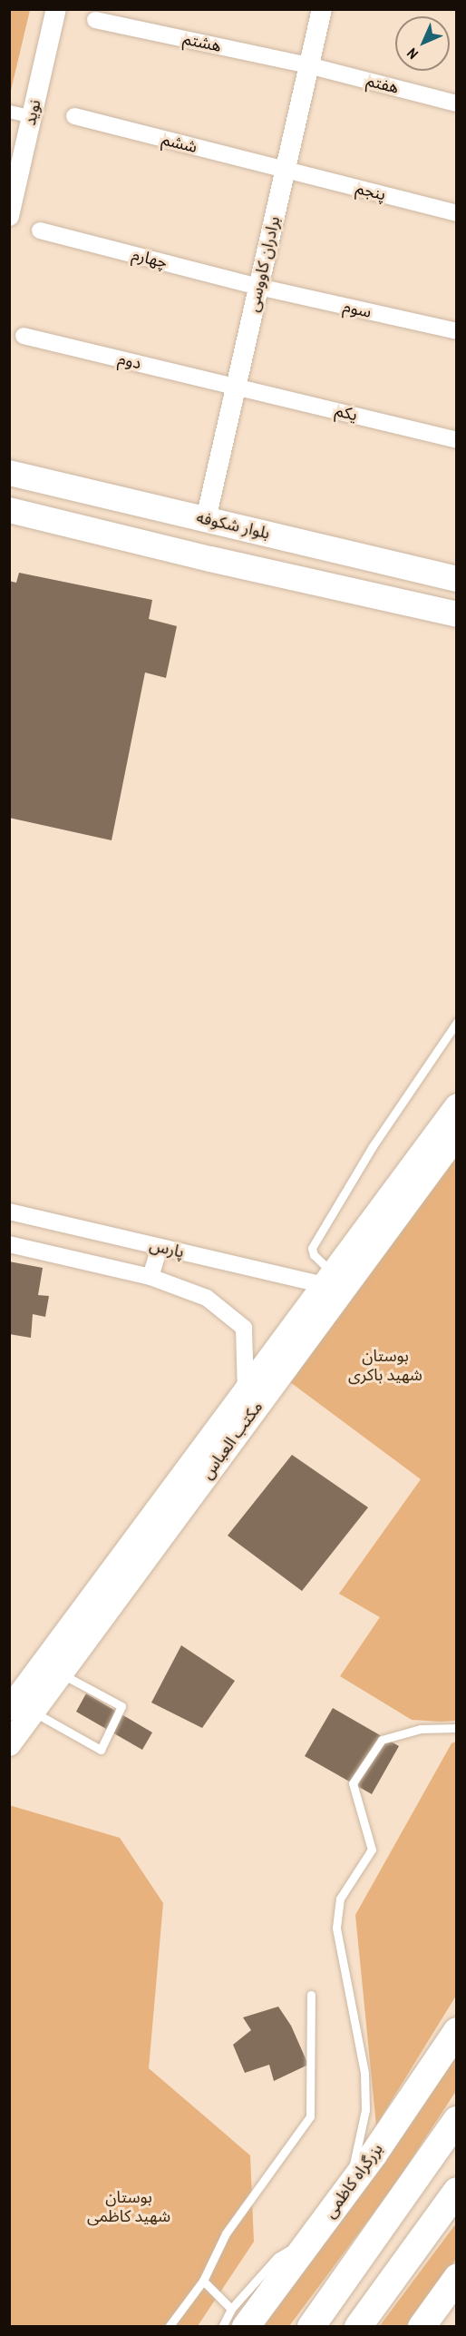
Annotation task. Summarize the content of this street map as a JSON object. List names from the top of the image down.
{
  "streets": {
    "highway": ["بزرگراه کاظمی"],
    "main road": ["بلوار شکوفه", "مکتب العباس"],
    "street": [
      "هشتم",
      "هفتم",
      "نوید",
      "ششم",
      "پنجم",
      "چهارم",
      "برادران کاووسی",
      "سوم",
      "دوم",
      "یکم",
      "پارس"
    ]
  },
  "crossings": [
    ["هشتم", "هفتم"],
    ["هشتم", "برادران کاووسی"],
    ["هفتم", "برادران کاووسی"],
    ["ششم", "پنجم"],
    ["ششم", "برادران کاووسی"],
    ["پنجم", "برادران کاووسی"],
    ["چهارم", "برادران کاووسی"],
    ["چهارم", "سوم"],
    ["برادران کاووسی", "سوم"],
    ["برادران کاووسی", "دوم"],
    ["برادران کاووسی", "یکم"],
    ["برادران کاووسی", "بلوار شکوفه"],
    ["دوم", "یکم"],
    ["پارس", "مکتب العباس"]
  ],
  "parks": ["بوستان شهید باکری", "بوستان شهید کاظمی"],
  "north": "bottom left"
}
